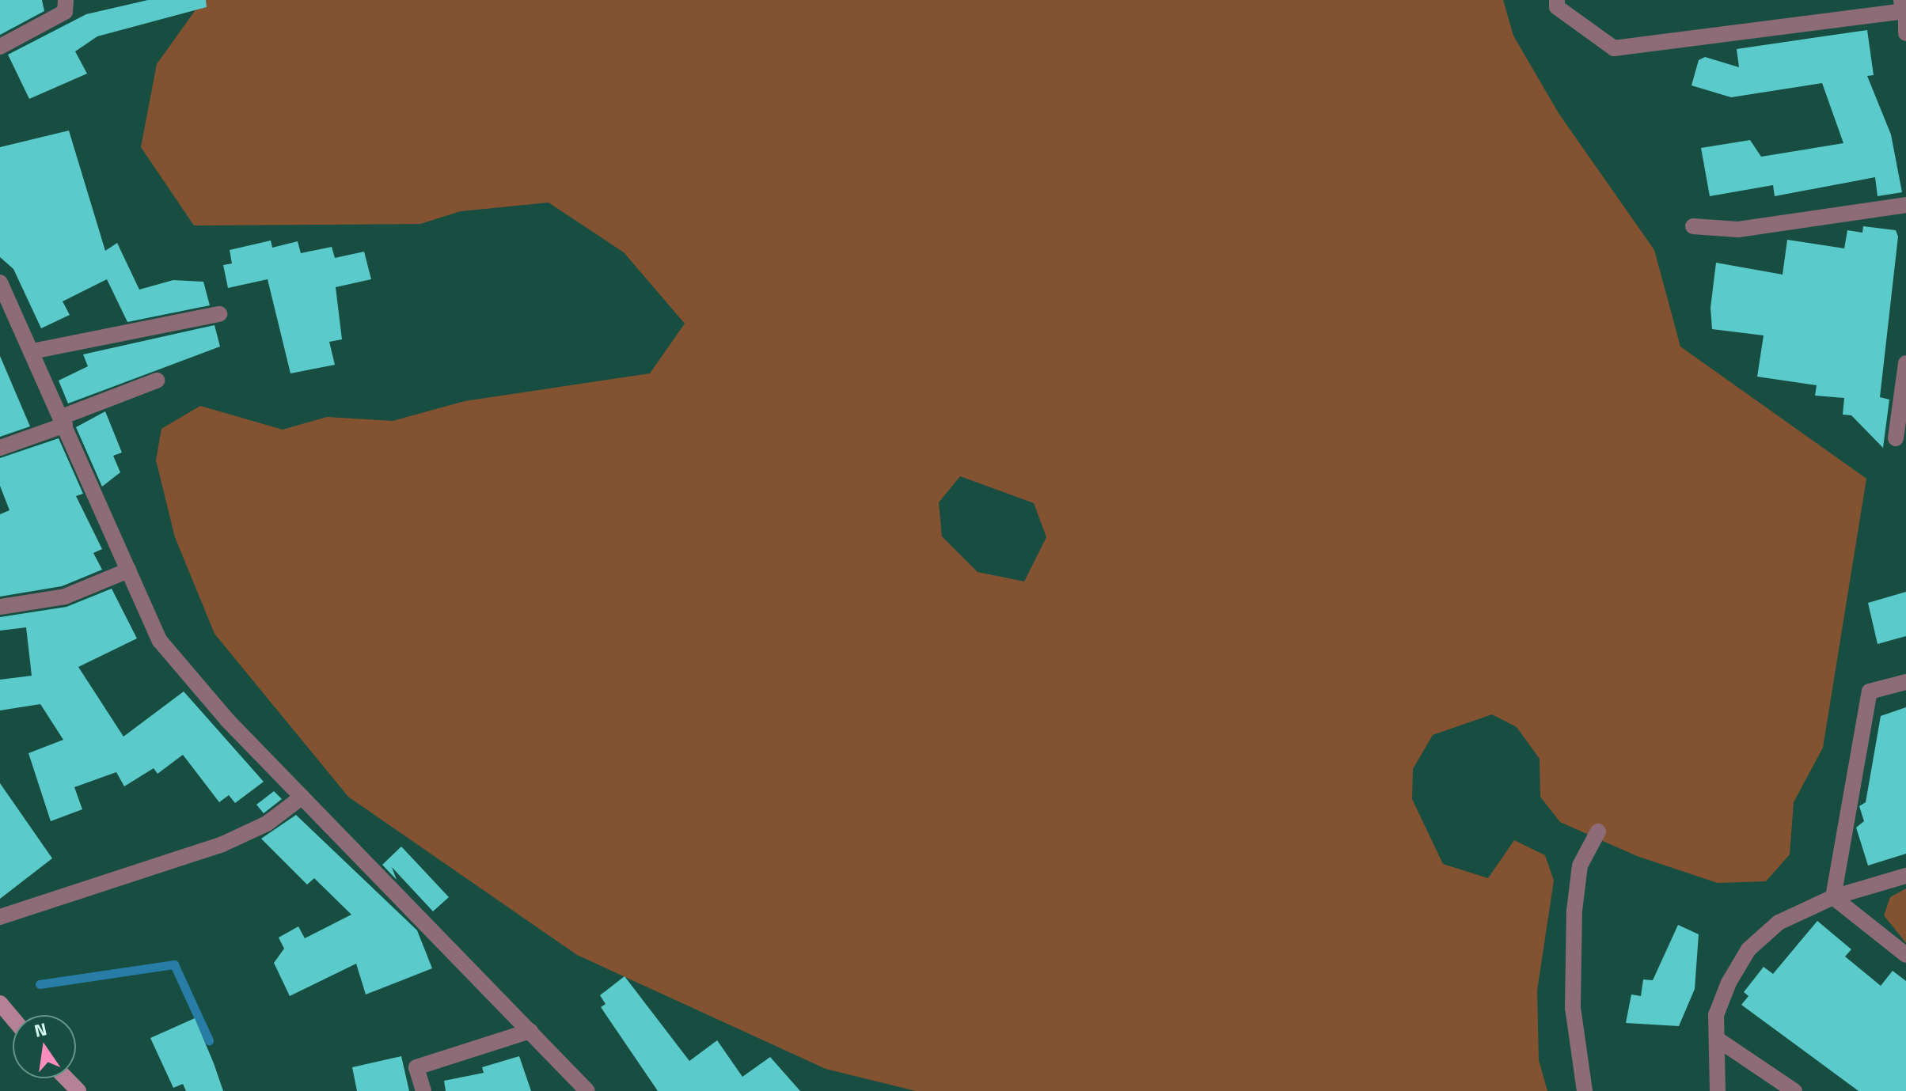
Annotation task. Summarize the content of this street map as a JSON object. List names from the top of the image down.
{
  "north": "top"
}
